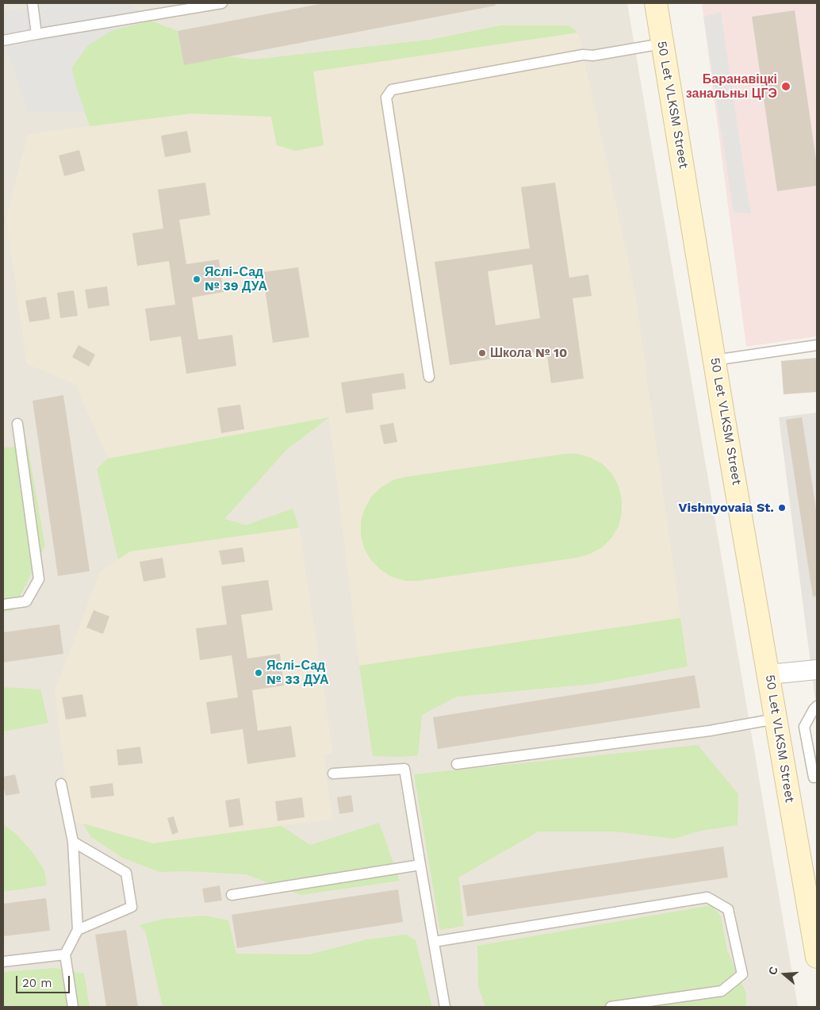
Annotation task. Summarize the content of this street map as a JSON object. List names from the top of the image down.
{
  "streets": {
    "main road": ["50 Let VLKSM Street"]
  },
  "places": [
    "Баранавіцкі занальны ЦГЭ",
    "Яслі-Сад № 39 ДУА",
    "Школа № 10",
    "Vishnyovaia St.",
    "Яслі-Сад № 33 ДУА"
  ],
  "scale_bar": "20 m",
  "north": "left"
}
